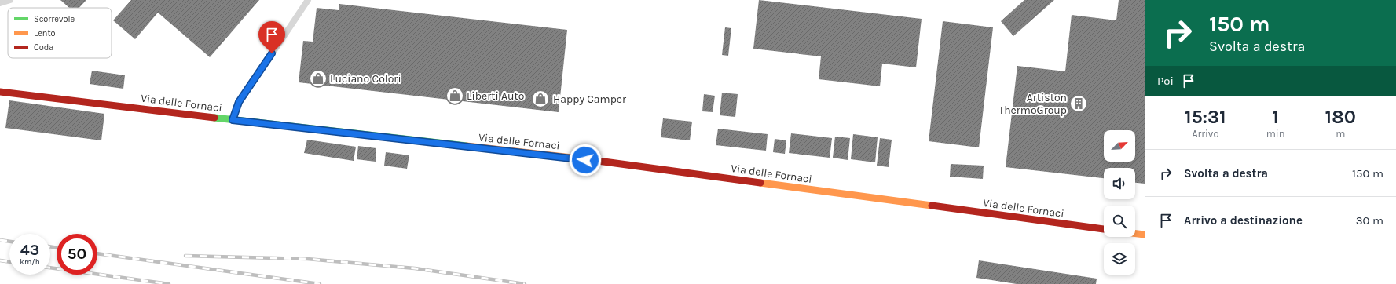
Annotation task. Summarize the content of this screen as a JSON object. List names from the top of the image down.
{
  "streets": {
    "main road": ["Via delle Fornaci"]
  },
  "places": {
    "shop": ["Luciano Colori", "Liberti Auto", "Happy Camper"],
    "building": ["Artiston ThermoGroup"]
  },
  "legend": ["Scorrevole", "Lento", "Coda"],
  "north": "top right",
  "page": {
    "turn": ["150 m", "Svolta a destra"],
    "then": "Poi",
    "eta": [
      "15:31",
      "Arrivo",
      "1",
      "min",
      "180",
      "m"
    ],
    "list": [
      {
        "name": "Svolta a destra",
        "value": "150 m"
      },
      {
        "name": "Arrivo a destinazione",
        "value": "30 m"
      }
    ],
    "speed": "43 km/h",
    "limit": "50"
  }
}
